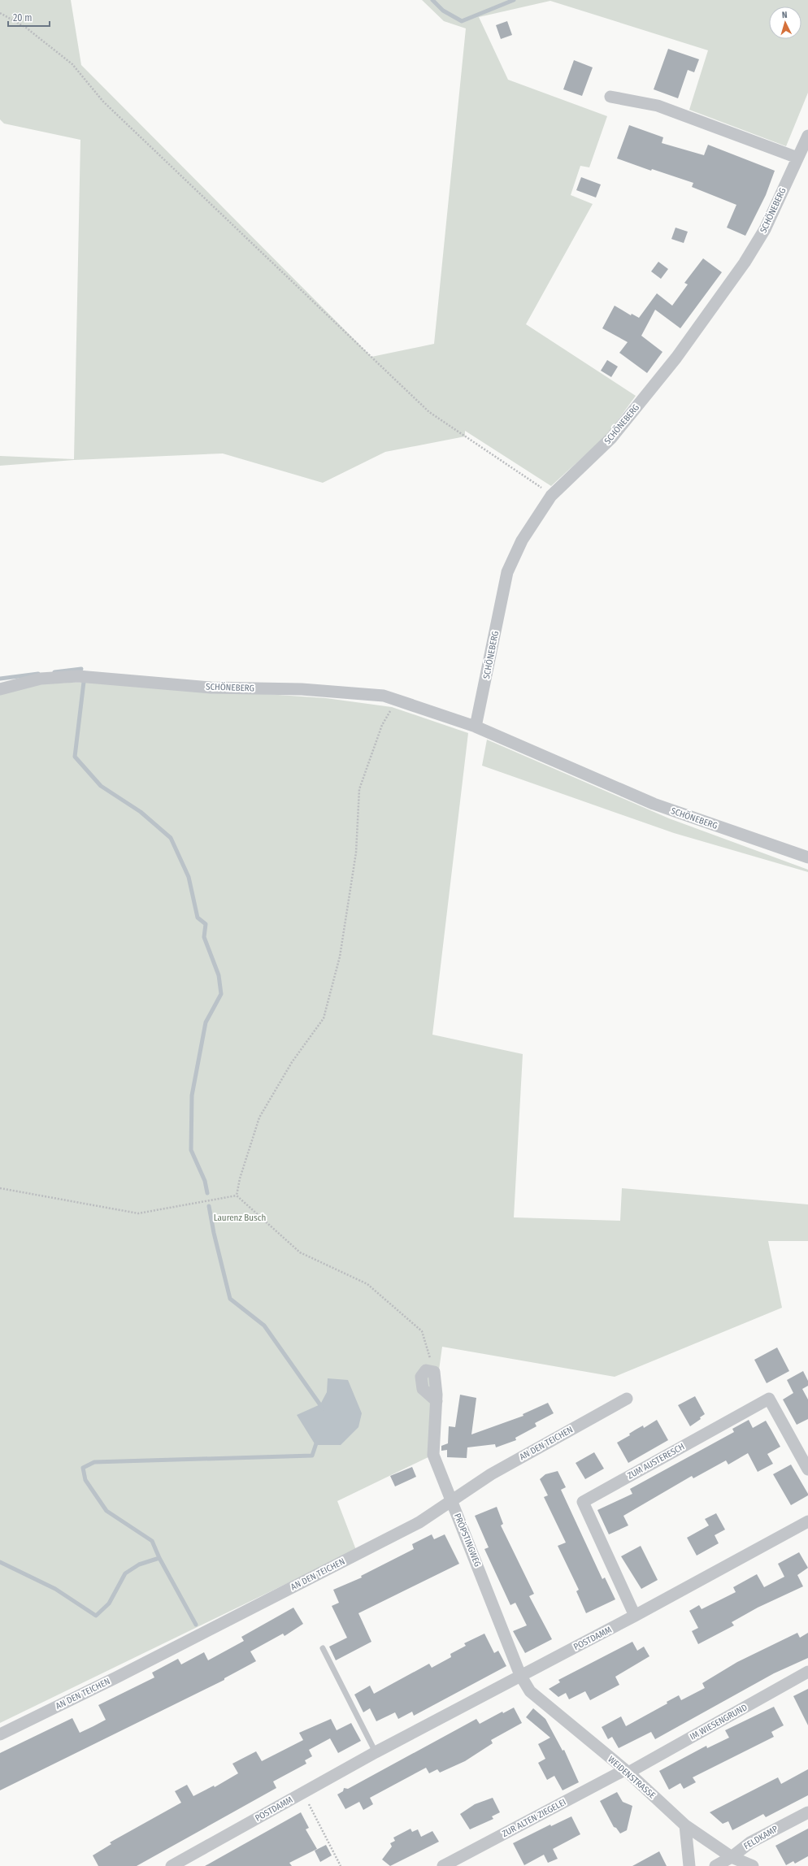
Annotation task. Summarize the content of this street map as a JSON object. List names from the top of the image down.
{
  "streets": {
    "street": [
      "SCHÖNEBERG",
      "AN DEN TEICHEN",
      "ZUM AUSTERESCH",
      "PRÖPSTINGWEG",
      "POSTDAMM",
      "IM WIESENGRUND",
      "WEIDENSTRASSE",
      "ZUR ALTEN ZIEGELEI",
      "FELDKAMP"
    ]
  },
  "crossings": [
    ["AN DEN TEICHEN", "PRÖPSTINGWEG"],
    ["ZUM AUSTERESCH", "POSTDAMM"],
    ["PRÖPSTINGWEG", "POSTDAMM"],
    ["PRÖPSTINGWEG", "WEIDENSTRASSE"],
    ["POSTDAMM", "WEIDENSTRASSE"],
    ["IM WIESENGRUND", "WEIDENSTRASSE"],
    ["IM WIESENGRUND", "ZUR ALTEN ZIEGELEI"],
    ["WEIDENSTRASSE", "ZUR ALTEN ZIEGELEI"],
    ["WEIDENSTRASSE", "FELDKAMP"]
  ],
  "parks": ["Laurenz Busch"],
  "scale_bar": "20 m",
  "north": "top"
}
